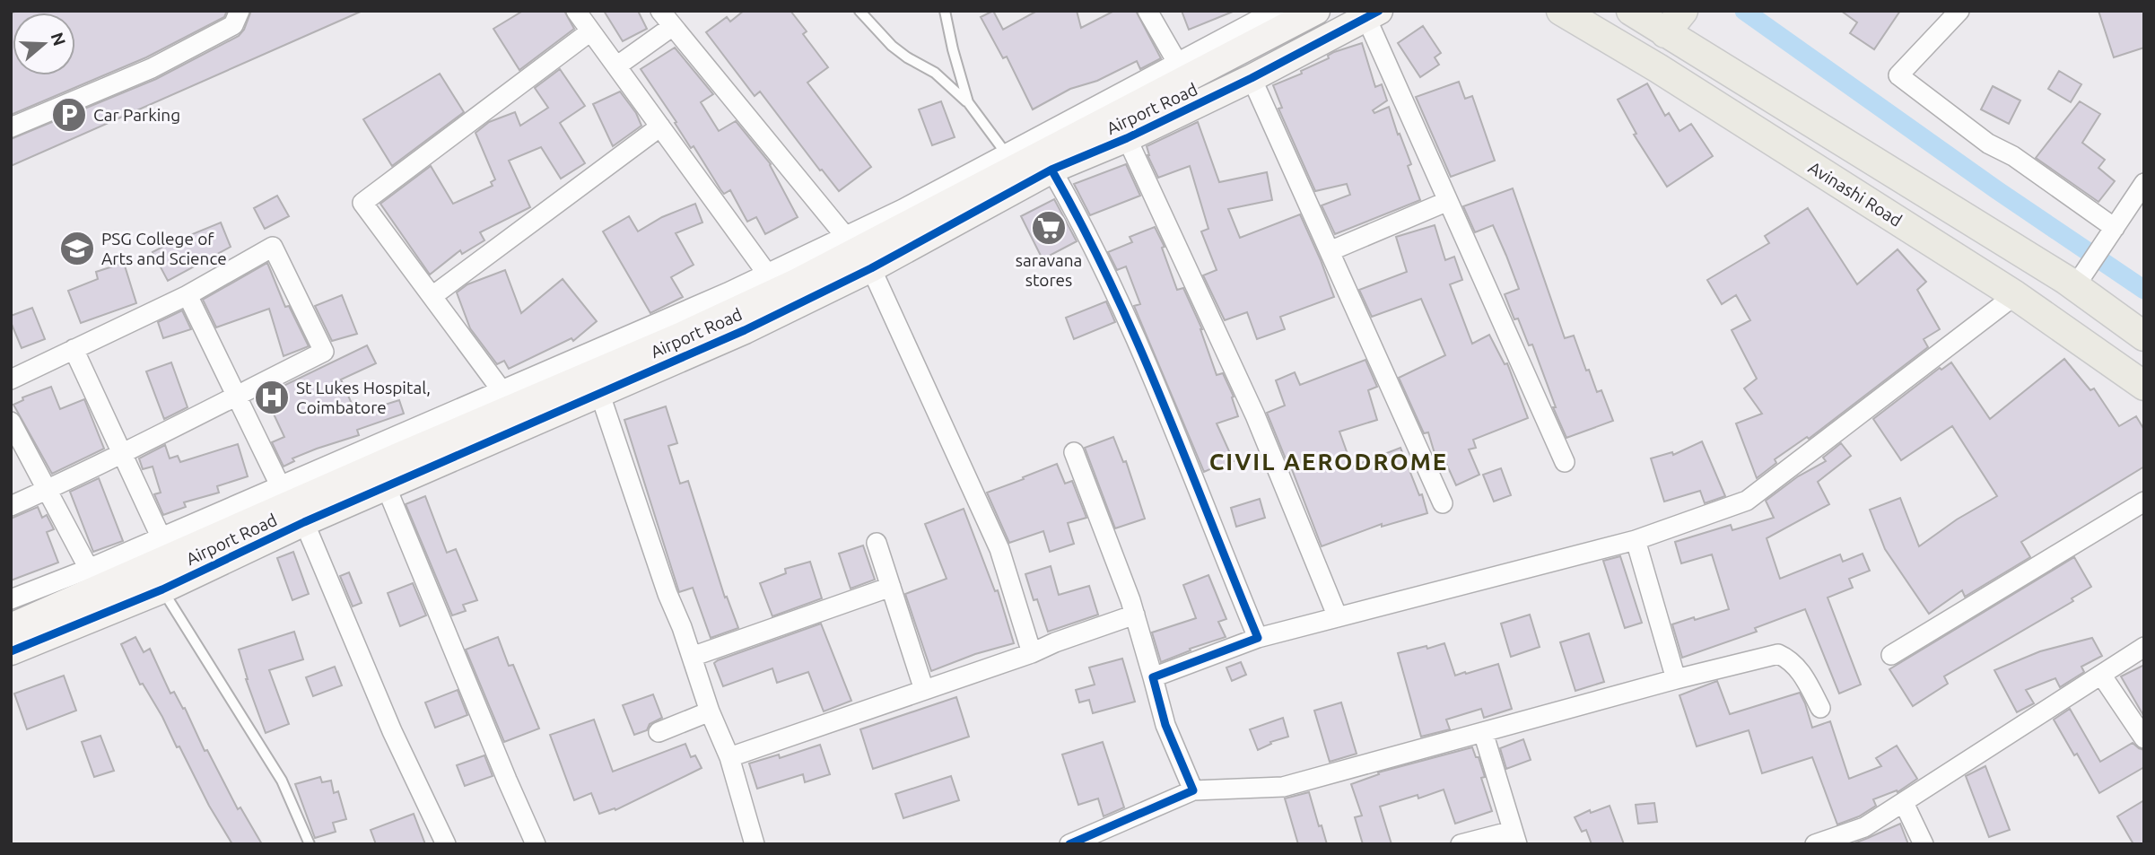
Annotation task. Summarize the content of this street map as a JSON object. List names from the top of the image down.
{
  "streets": {
    "main road": ["Avinashi Road"],
    "street": ["Airport Road"]
  },
  "districts": ["CIVIL AERODROME"],
  "places": {
    "parking": ["Car Parking"],
    "supermarket": ["saravana stores"],
    "school or university": ["PSG College of Arts and Science"],
    "hospital": ["St Lukes Hospital, Coimbatore"]
  },
  "north": "right"
}
